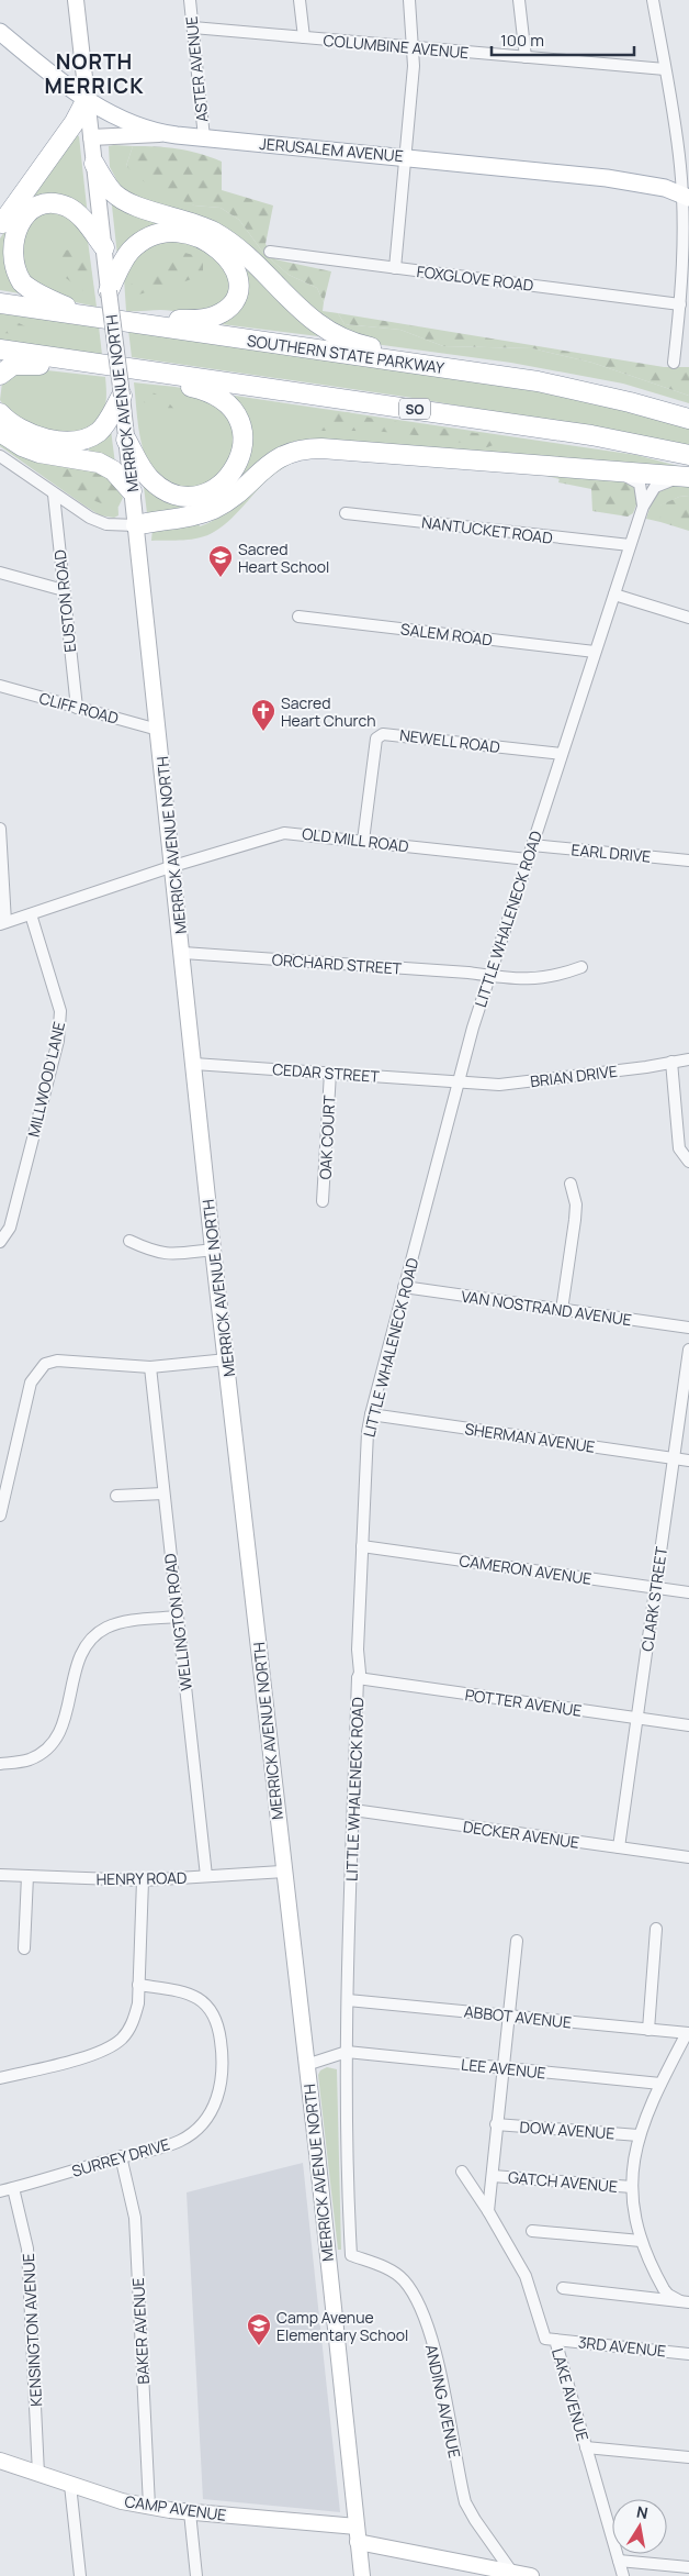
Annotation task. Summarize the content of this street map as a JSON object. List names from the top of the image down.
{
  "streets": {
    "highway": ["SOUTHERN STATE PARKWAY", "SO"],
    "main road": ["JERUSALEM AVENUE", "MERRICK AVENUE NORTH", "CAMP AVENUE"],
    "street": [
      "COLUMBINE AVENUE",
      "ASTER AVENUE",
      "FOXGLOVE ROAD",
      "NANTUCKET ROAD",
      "EUSTON ROAD",
      "SALEM ROAD",
      "CLIFF ROAD",
      "NEWELL ROAD",
      "OLD MILL ROAD",
      "EARL DRIVE",
      "LITTLE WHALENECK ROAD",
      "ORCHARD STREET",
      "CEDAR STREET",
      "BRIAN DRIVE",
      "MILLWOOD LANE",
      "OAK COURT",
      "VAN NOSTRAND AVENUE",
      "SHERMAN AVENUE",
      "CAMERON AVENUE",
      "CLARK STREET",
      "WELLINGTON ROAD",
      "POTTER AVENUE",
      "DECKER AVENUE",
      "HENRY ROAD",
      "ABBOT AVENUE",
      "LEE AVENUE",
      "DOW AVENUE",
      "SURREY DRIVE",
      "GATCH AVENUE",
      "KENSINGTON AVENUE",
      "BAKER AVENUE",
      "3RD AVENUE",
      "LAKE AVENUE",
      "ANDING AVENUE"
    ]
  },
  "crossings": [
    ["COLUMBINE AVENUE", "ASTER AVENUE"],
    ["ASTER AVENUE", "JERUSALEM AVENUE"],
    ["JERUSALEM AVENUE", "MERRICK AVENUE NORTH"],
    ["MERRICK AVENUE NORTH", "CLIFF ROAD"],
    ["MERRICK AVENUE NORTH", "OLD MILL ROAD"],
    ["MERRICK AVENUE NORTH", "ORCHARD STREET"],
    ["MERRICK AVENUE NORTH", "CEDAR STREET"],
    ["MERRICK AVENUE NORTH", "HENRY ROAD"],
    ["MERRICK AVENUE NORTH", "CAMP AVENUE"],
    ["NANTUCKET ROAD", "LITTLE WHALENECK ROAD"],
    ["EUSTON ROAD", "CLIFF ROAD"],
    ["SALEM ROAD", "LITTLE WHALENECK ROAD"],
    ["NEWELL ROAD", "OLD MILL ROAD"],
    ["NEWELL ROAD", "LITTLE WHALENECK ROAD"],
    ["OLD MILL ROAD", "LITTLE WHALENECK ROAD"],
    ["OLD MILL ROAD", "MILLWOOD LANE"],
    ["EARL DRIVE", "LITTLE WHALENECK ROAD"],
    ["LITTLE WHALENECK ROAD", "ORCHARD STREET"],
    ["LITTLE WHALENECK ROAD", "CEDAR STREET"],
    ["LITTLE WHALENECK ROAD", "BRIAN DRIVE"],
    ["LITTLE WHALENECK ROAD", "VAN NOSTRAND AVENUE"],
    ["LITTLE WHALENECK ROAD", "SHERMAN AVENUE"],
    ["LITTLE WHALENECK ROAD", "CAMERON AVENUE"],
    ["LITTLE WHALENECK ROAD", "POTTER AVENUE"],
    ["LITTLE WHALENECK ROAD", "DECKER AVENUE"],
    ["LITTLE WHALENECK ROAD", "ABBOT AVENUE"],
    ["LITTLE WHALENECK ROAD", "LEE AVENUE"],
    ["LITTLE WHALENECK ROAD", "ANDING AVENUE"],
    ["CEDAR STREET", "BRIAN DRIVE"],
    ["CEDAR STREET", "OAK COURT"],
    ["SHERMAN AVENUE", "CLARK STREET"],
    ["CAMERON AVENUE", "CLARK STREET"],
    ["CLARK STREET", "POTTER AVENUE"],
    ["CLARK STREET", "DECKER AVENUE"],
    ["WELLINGTON ROAD", "HENRY ROAD"],
    ["SURREY DRIVE", "KENSINGTON AVENUE"],
    ["SURREY DRIVE", "BAKER AVENUE"],
    ["KENSINGTON AVENUE", "CAMP AVENUE"],
    ["BAKER AVENUE", "CAMP AVENUE"],
    ["3RD AVENUE", "LAKE AVENUE"],
    ["ANDING AVENUE", "CAMP AVENUE"]
  ],
  "districts": ["NORTH MERRICK"],
  "places": {
    "school or university": ["Sacred Heart School", "Camp Avenue Elementary School"],
    "church": ["Sacred Heart Church"]
  },
  "scale_bar": "100 m",
  "north": "top"
}
